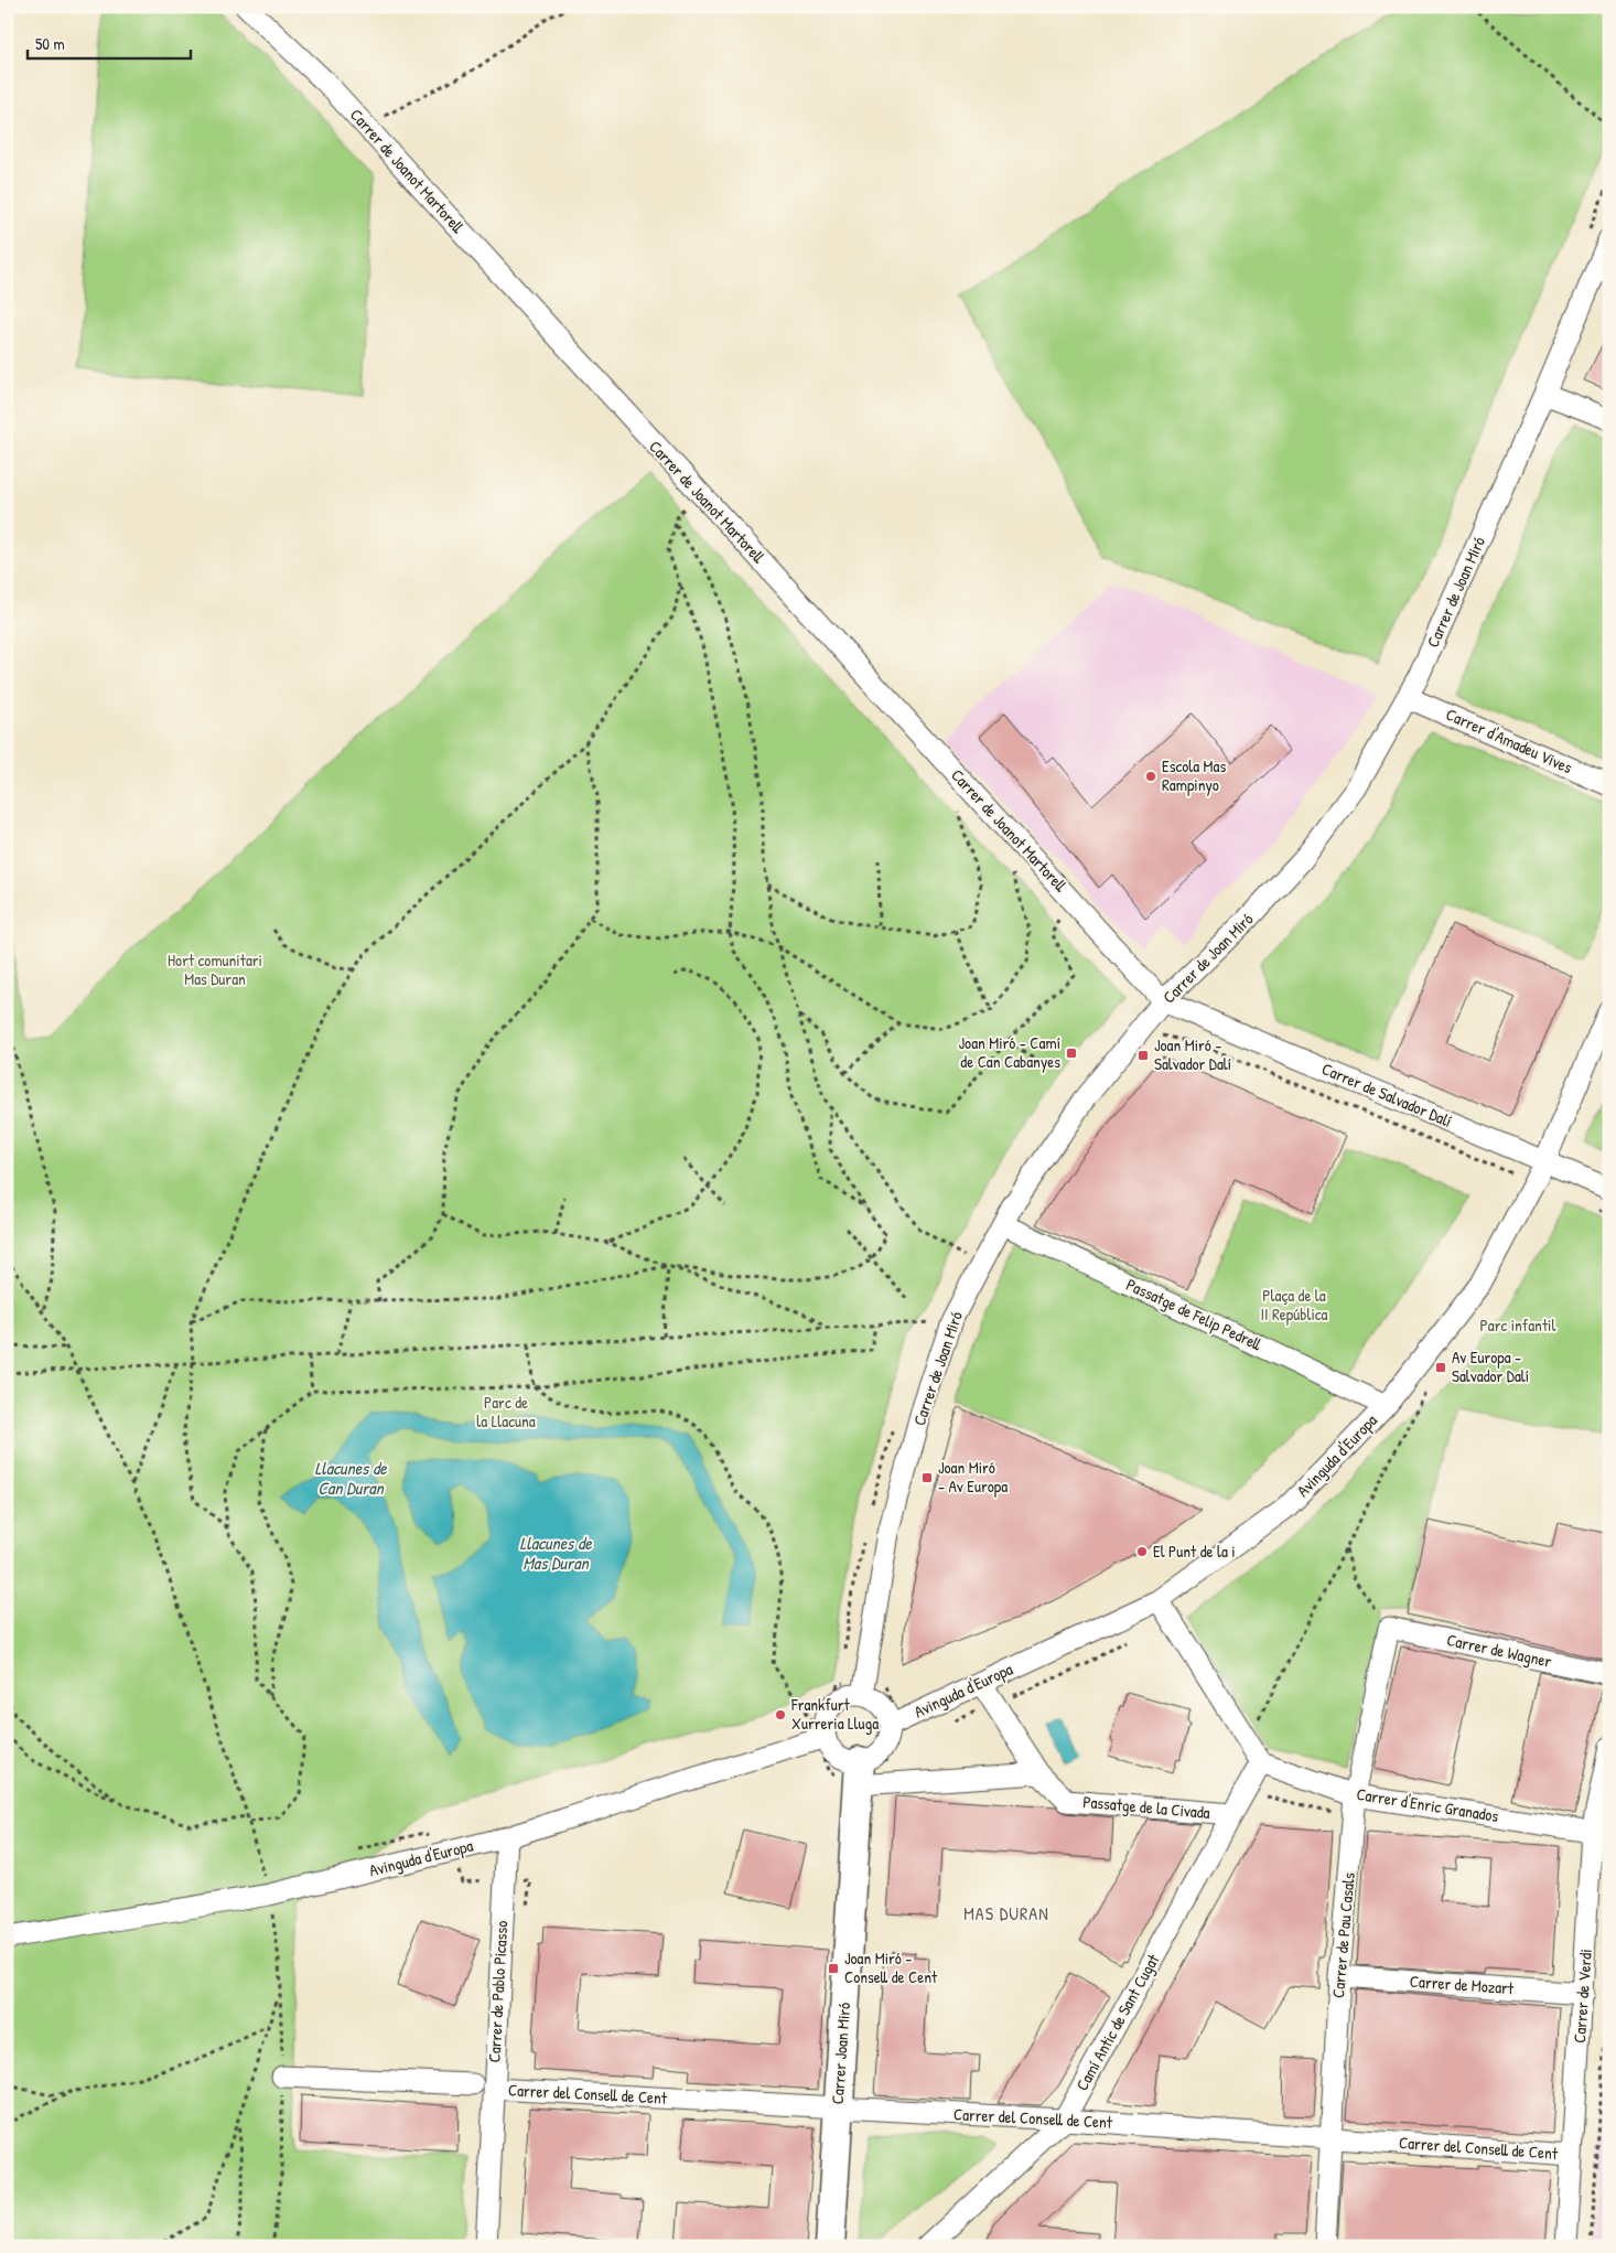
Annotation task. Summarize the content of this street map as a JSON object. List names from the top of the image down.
{
  "streets": {
    "street": [
      "Carrer de Joanot Martorell",
      "Carrer de Joan Miró",
      "Carrer d'Amadeu Vives",
      "Carrer de Salvador Dalí",
      "Passatge de Felip Pedrell",
      "Avinguda d'Europa",
      "Carrer de Wagner",
      "Carrer d'Enric Granados",
      "Passatge de la Civada",
      "Carrer de Pau Casals",
      "Carrer de Mozart",
      "Carrer de Pablo Picasso",
      "Carrer de Verdi",
      "Camí Antic de Sant Cugat",
      "Carrer Joan Miró",
      "Carrer del Consell de Cent"
    ]
  },
  "crossings": [
    ["Carrer de Joanot Martorell", "Carrer de Joan Miró"],
    ["Carrer de Joanot Martorell", "Carrer de Salvador Dalí"],
    ["Carrer de Joan Miró", "Carrer d'Amadeu Vives"],
    ["Carrer de Joan Miró", "Carrer de Salvador Dalí"],
    ["Carrer de Joan Miró", "Passatge de Felip Pedrell"],
    ["Carrer de Joan Miró", "Avinguda d'Europa"],
    ["Carrer de Joan Miró", "Carrer Joan Miró"],
    ["Carrer de Salvador Dalí", "Avinguda d'Europa"],
    ["Passatge de Felip Pedrell", "Avinguda d'Europa"],
    ["Avinguda d'Europa", "Passatge de la Civada"],
    ["Avinguda d'Europa", "Carrer de Pablo Picasso"],
    ["Avinguda d'Europa", "Carrer Joan Miró"],
    ["Carrer de Wagner", "Carrer de Pau Casals"],
    ["Carrer d'Enric Granados", "Carrer de Pau Casals"],
    ["Carrer d'Enric Granados", "Carrer de Verdi"],
    ["Carrer d'Enric Granados", "Camí Antic de Sant Cugat"],
    ["Passatge de la Civada", "Camí Antic de Sant Cugat"],
    ["Carrer de Pau Casals", "Carrer de Mozart"],
    ["Carrer de Pau Casals", "Carrer del Consell de Cent"],
    ["Carrer de Mozart", "Carrer de Verdi"],
    ["Carrer de Pablo Picasso", "Carrer del Consell de Cent"],
    ["Carrer de Verdi", "Carrer del Consell de Cent"],
    ["Camí Antic de Sant Cugat", "Carrer del Consell de Cent"],
    ["Carrer Joan Miró", "Carrer del Consell de Cent"]
  ],
  "districts": ["MAS DURAN"],
  "water": ["Llacunes de Can Duran", "Llacunes de Mas Duran"],
  "parks": [
    "Hort comunitari Mas Duran",
    "Plaça de la II República",
    "Parc infantil",
    "Parc de la Llacuna"
  ],
  "places": {
    "other": ["Escola Mas Rampinyo", "El Punt de la i", "Frankfurt Xurreria Lluga"],
    "transit": [
      "Joan Miró - Camí de Can Cabanyes",
      "Joan Miró - Salvador Dalí",
      "Av Europa - Salvador Dalí",
      "Joan Miró - Av Europa",
      "Joan Miró - Consell de Cent"
    ]
  },
  "scale_bar": "50 m"
}
